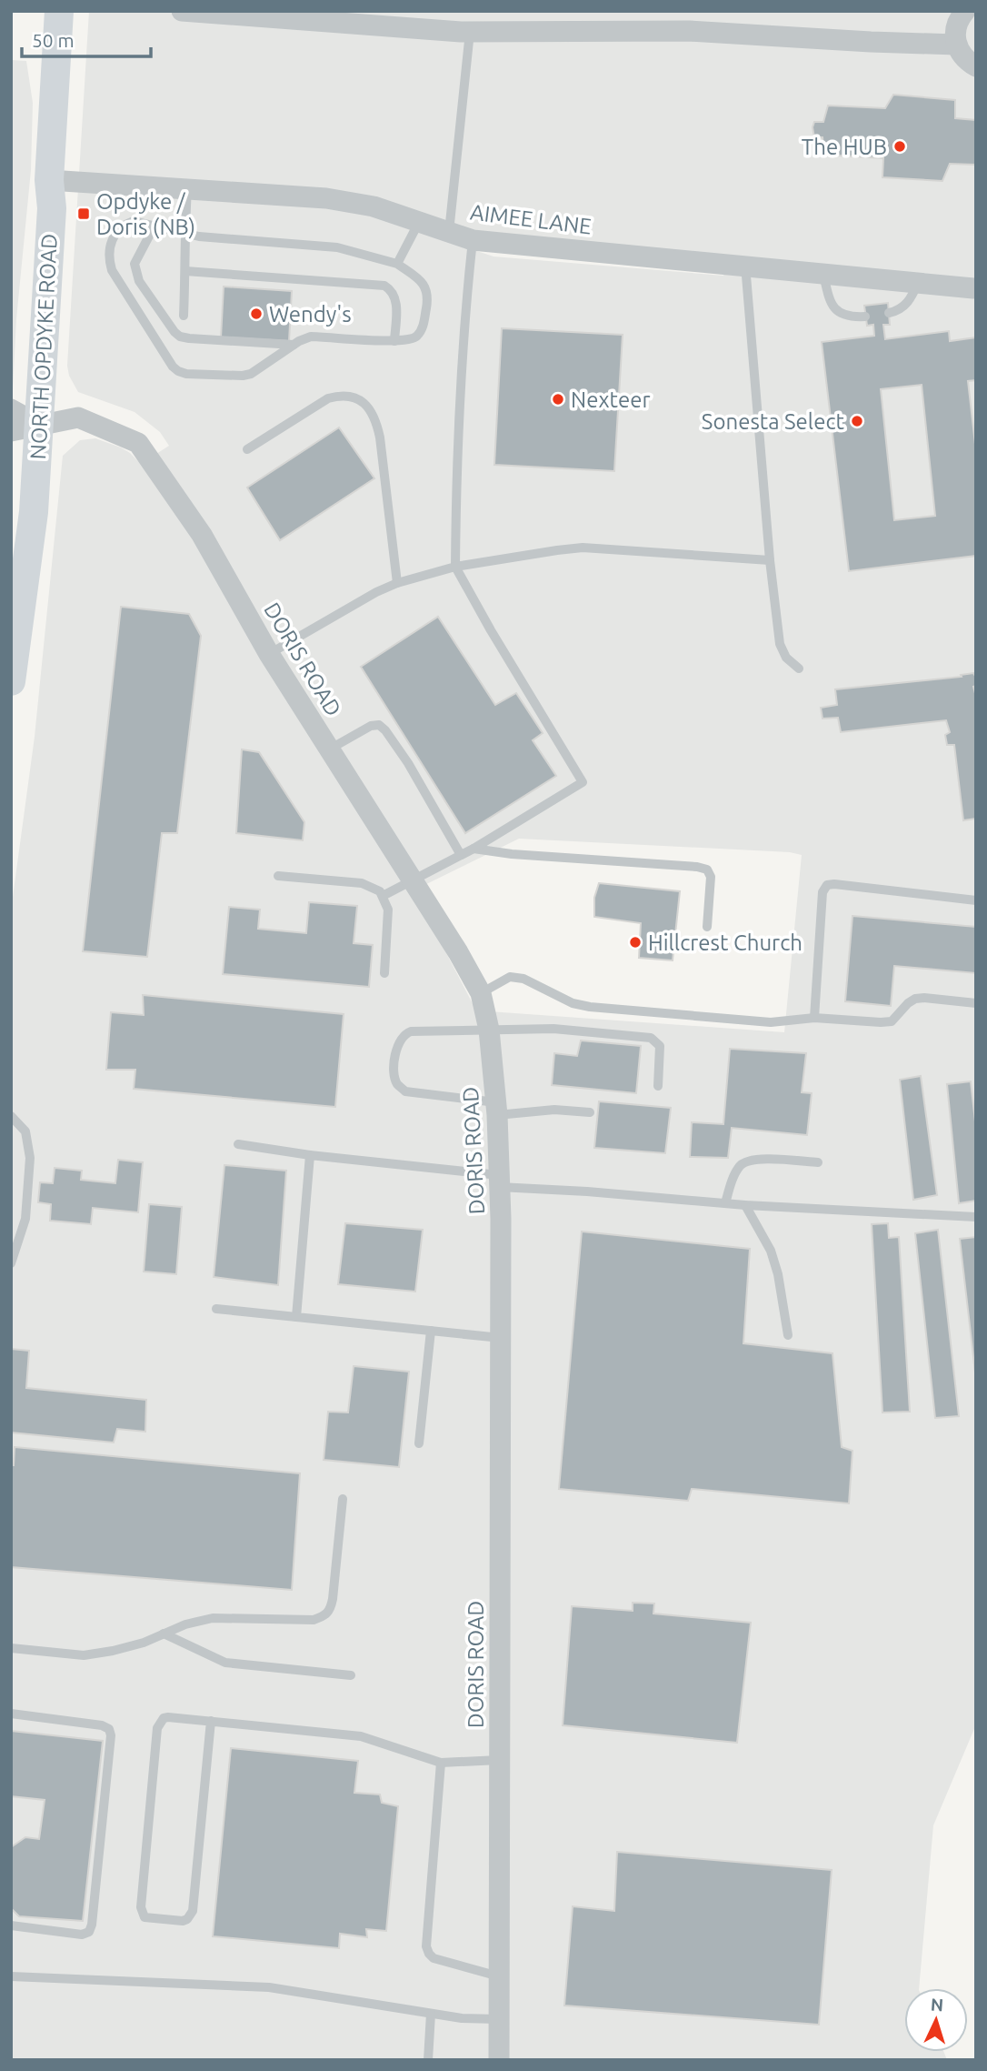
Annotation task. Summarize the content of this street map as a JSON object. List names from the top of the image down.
{
  "streets": {
    "main road": ["NORTH OPDYKE ROAD"],
    "street": ["AIMEE LANE", "DORIS ROAD"]
  },
  "crossings": [
    ["AIMEE LANE", "NORTH OPDYKE ROAD"],
    ["NORTH OPDYKE ROAD", "DORIS ROAD"]
  ],
  "places": {
    "other": [
      "The HUB",
      "Wendy's",
      "Nexteer",
      "Sonesta Select",
      "Hillcrest Church"
    ],
    "transit": ["Opdyke / Doris (NB)"]
  },
  "scale_bar": "50 m",
  "north": "top"
}
